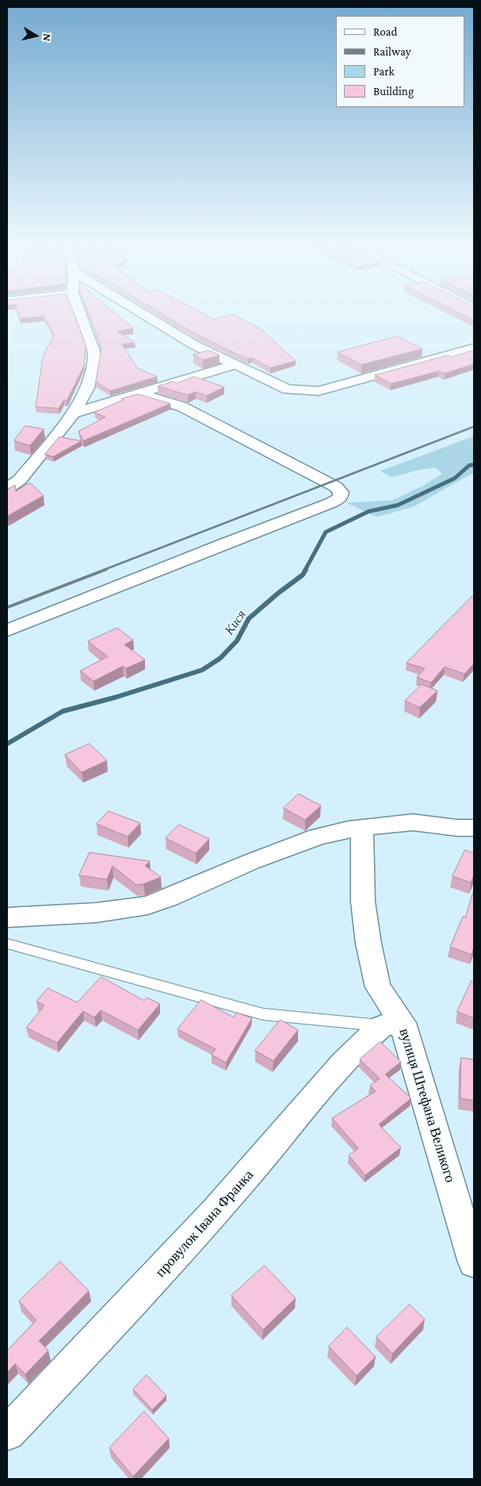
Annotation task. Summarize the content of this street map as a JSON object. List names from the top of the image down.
{
  "streets": {
    "street": ["вулиця Штефана Великого", "провулок Івана Франка"]
  },
  "crossings": [
    ["вулиця Штефана Великого", "провулок Івана Франка"]
  ],
  "water": ["Кися"],
  "legend": [
    "Road",
    "Railway",
    "Park",
    "Building"
  ],
  "north": "right"
}
